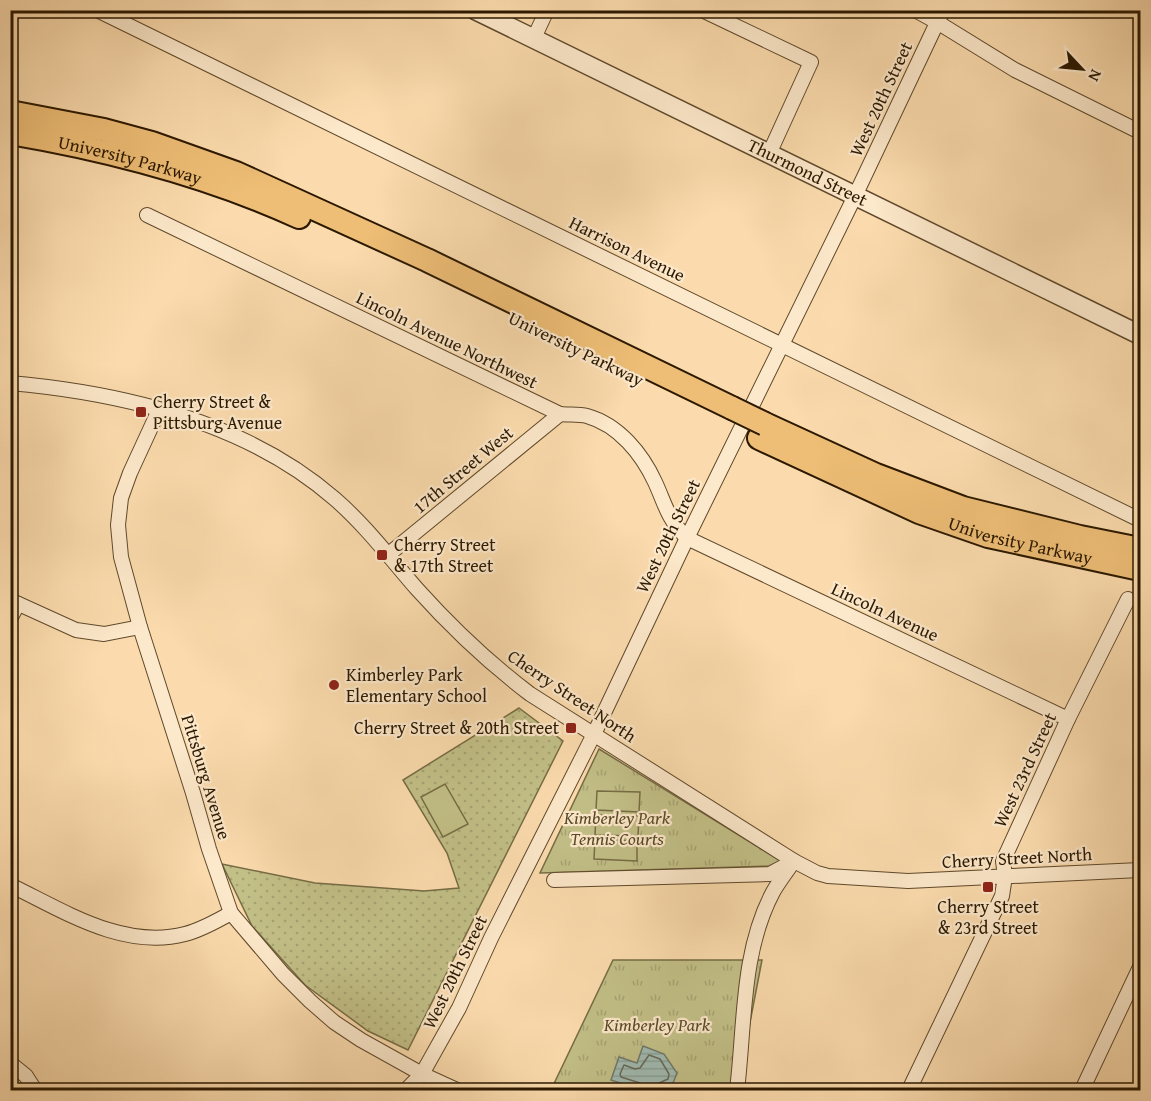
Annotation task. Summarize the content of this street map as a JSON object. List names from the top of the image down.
{
  "streets": {
    "main road": ["University Parkway"],
    "street": [
      "West 20th Street",
      "Thurmond Street",
      "Harrison Avenue",
      "Lincoln Avenue Northwest",
      "17th Street West",
      "Lincoln Avenue",
      "Cherry Street North",
      "West 23rd Street",
      "Pittsburg Avenue"
    ]
  },
  "crossings": [
    ["West 20th Street", "Thurmond Street"],
    ["West 20th Street", "Harrison Avenue"],
    ["West 20th Street", "Lincoln Avenue Northwest"],
    ["West 20th Street", "Lincoln Avenue"],
    ["West 20th Street", "Cherry Street North"],
    ["West 20th Street", "Pittsburg Avenue"],
    ["Lincoln Avenue Northwest", "17th Street West"],
    ["Lincoln Avenue Northwest", "Lincoln Avenue"],
    ["17th Street West", "Cherry Street North"],
    ["Lincoln Avenue", "West 23rd Street"],
    ["Cherry Street North", "West 23rd Street"],
    ["Cherry Street North", "Pittsburg Avenue"]
  ],
  "parks": ["Kimberley Park Tennis Courts", "Kimberley Park"],
  "places": {
    "transit": [
      "Cherry Street & Pittsburg Avenue",
      "Cherry Street & 17th Street",
      "Cherry Street & 20th Street",
      "Cherry Street & 23rd Street"
    ],
    "other": ["Kimberley Park Elementary School"]
  },
  "north": "bottom right"
}
